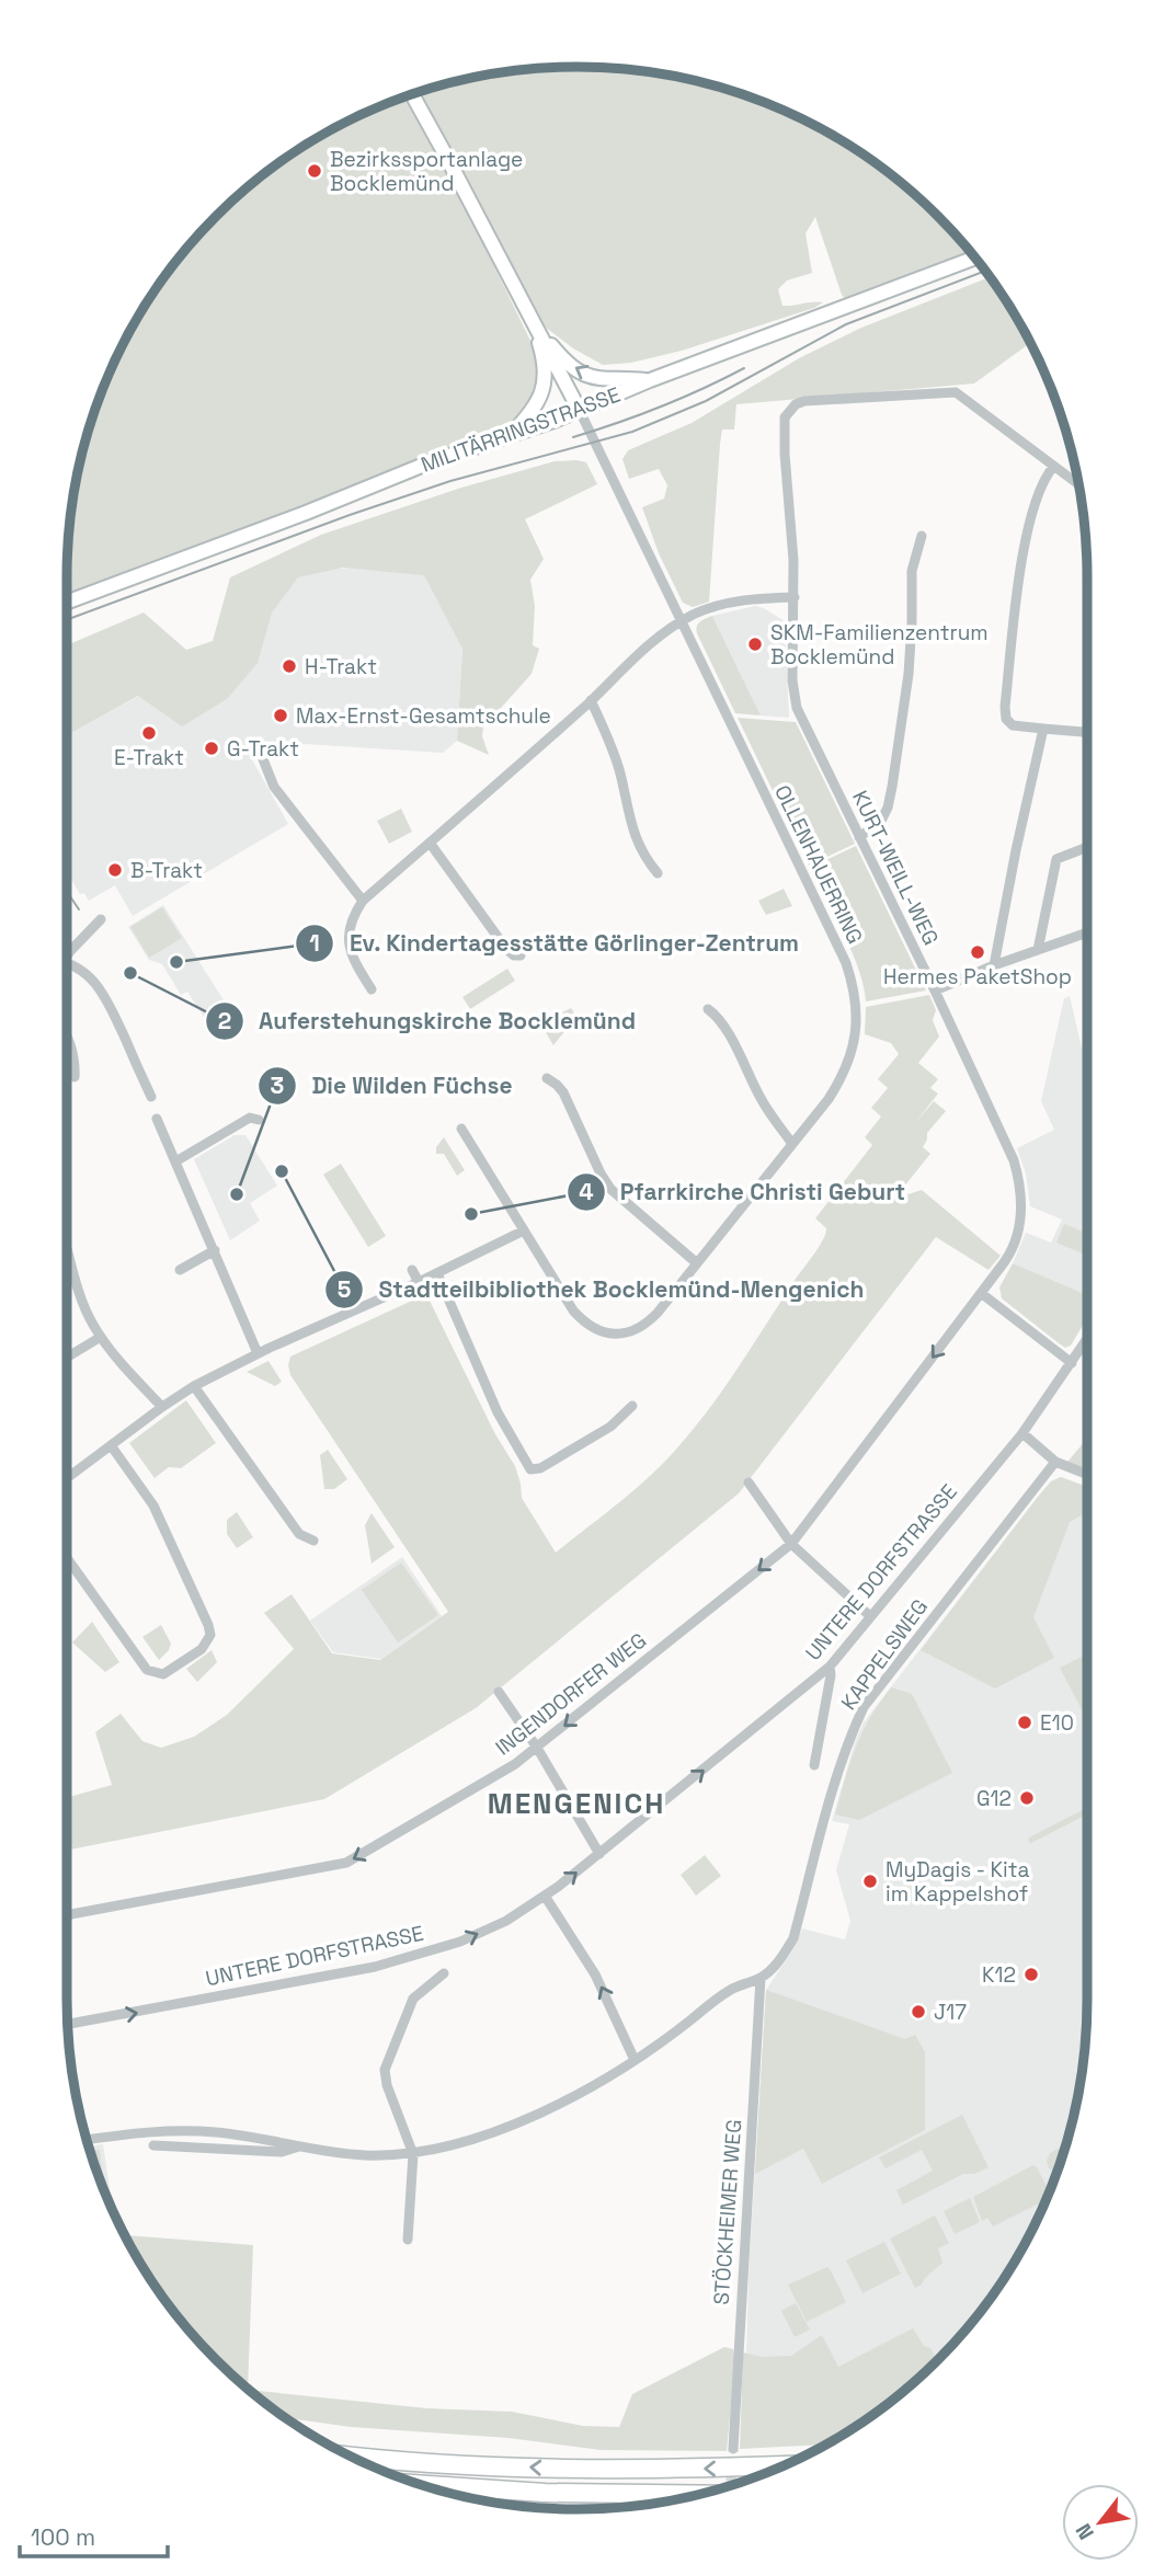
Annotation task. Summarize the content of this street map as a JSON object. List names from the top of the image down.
{
  "streets": {
    "main road": ["MILITÄRRINGSTRASSE"],
    "street": [
      "OLLENHAUERRING",
      "KURT-WEILL-WEG",
      "UNTERE DORFSTRASSE",
      "KAPPELSWEG",
      "INGENDORFER WEG",
      "STÖCKHEIMER WEG"
    ]
  },
  "crossings": [
    ["MILITÄRRINGSTRASSE", "OLLENHAUERRING"],
    ["KURT-WEILL-WEG", "INGENDORFER WEG"],
    ["KAPPELSWEG", "STÖCKHEIMER WEG"]
  ],
  "one_way": ["UNTERE DORFSTRASSE", "INGENDORFER WEG"],
  "districts": ["MENGENICH"],
  "places": [
    "Bezirkssportanlage Bocklemünd",
    "SKM-Familienzentrum Bocklemünd",
    "H-Trakt",
    "Max-Ernst-Gesamtschule",
    "E-Trakt",
    "G-Trakt",
    "B-Trakt",
    "Hermes PaketShop",
    "Ev. Kindertagesstätte Görlinger-Zentrum",
    "Auferstehungskirche Bocklemünd",
    "Stadtteilbibliothek Bocklemünd-Mengenich",
    "Die Wilden Füchse",
    "Pfarrkirche Christi Geburt",
    "E10",
    "G12",
    "MyDagis - Kita im Kappelshof",
    "K12",
    "J17"
  ],
  "scale_bar": "100 m",
  "north": "bottom left"
}
